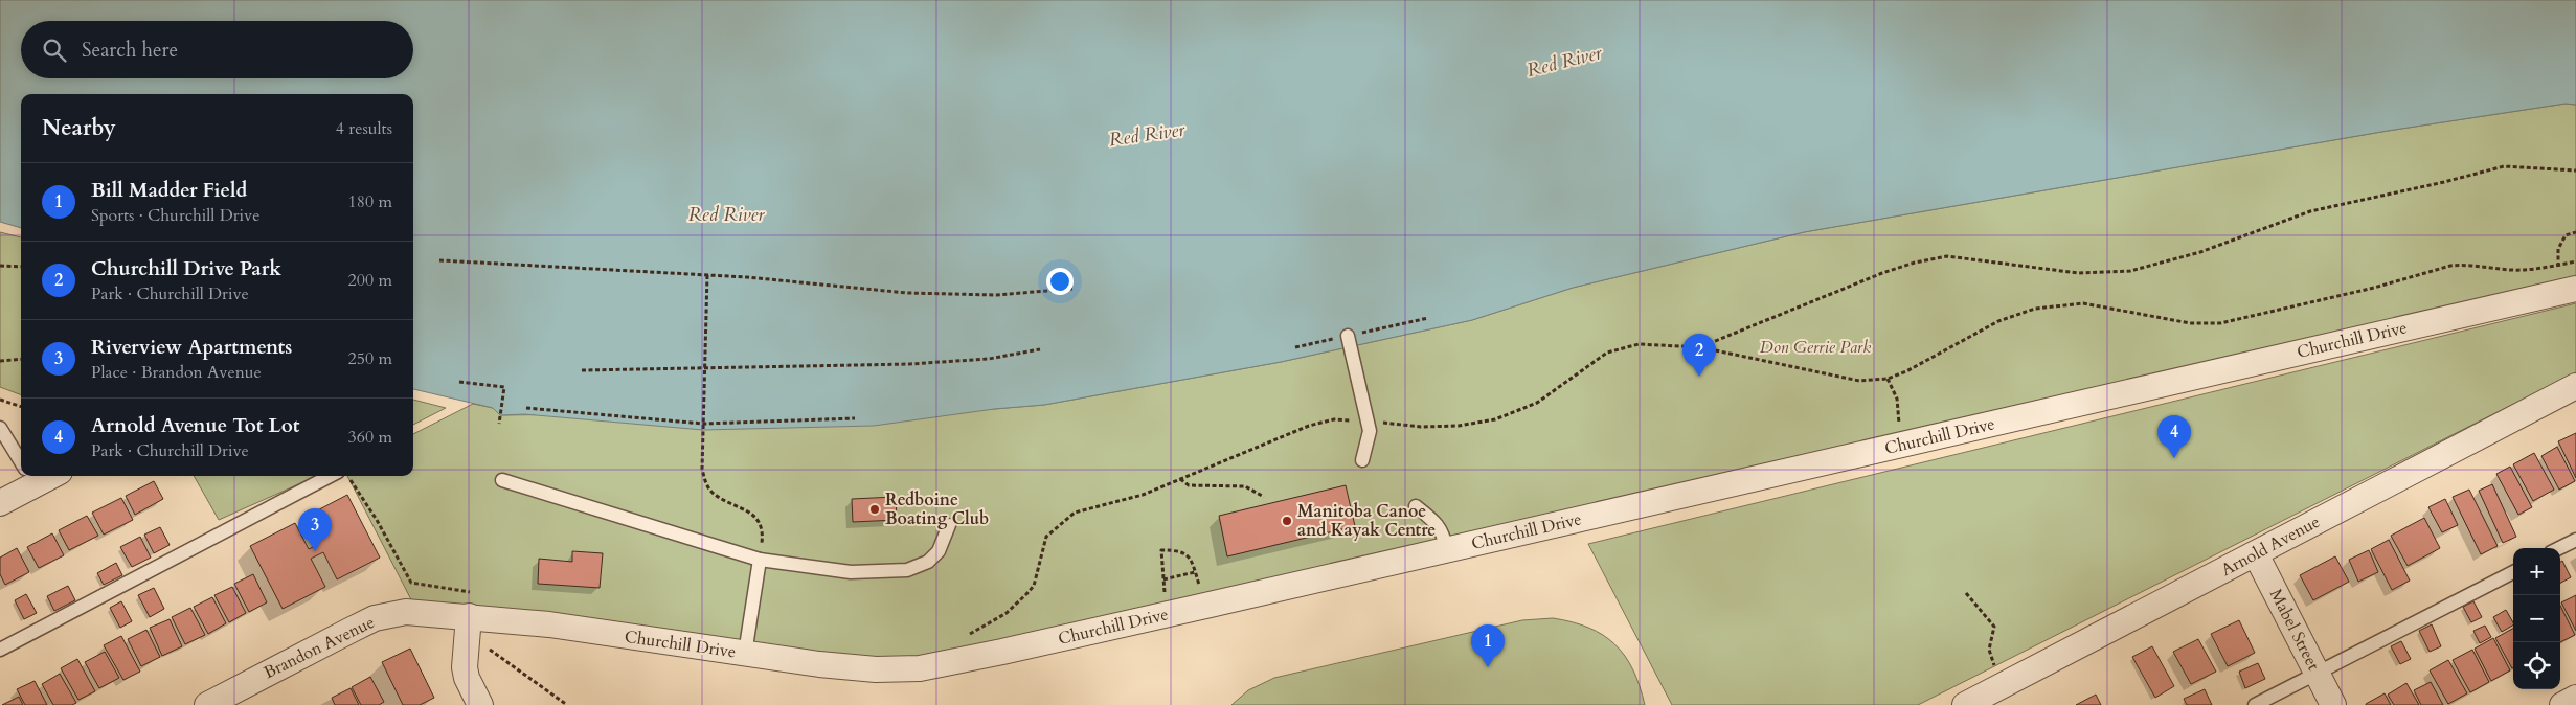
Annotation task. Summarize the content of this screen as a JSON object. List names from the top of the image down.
{
  "streets": {
    "street": [
      "Churchill Drive",
      "Arnold Avenue",
      "Mabel Street",
      "Brandon Avenue"
    ]
  },
  "crossings": [
    ["Churchill Drive", "Brandon Avenue"],
    ["Arnold Avenue", "Mabel Street"]
  ],
  "water": ["Red River"],
  "parks": ["Don Gerrie Park"],
  "places": ["Redboine Boating Club", "Manitoba Canoe and Kayak Centre"],
  "page": {
    "search": "Search here",
    "heading": ["Nearby", "4 results"],
    "list": [
      {
        "mark": "1",
        "name": "Bill Madder Field",
        "note": "Sports · Churchill Drive",
        "value": "180 m"
      },
      {
        "mark": "2",
        "name": "Churchill Drive Park",
        "note": "Park · Churchill Drive",
        "value": "200 m"
      },
      {
        "mark": "3",
        "name": "Riverview Apartments",
        "note": "Place · Brandon Avenue",
        "value": "250 m"
      },
      {
        "mark": "4",
        "name": "Arnold Avenue Tot Lot",
        "note": "Park · Churchill Drive",
        "value": "360 m"
      }
    ],
    "pins": [
      "2",
      "4",
      "3",
      "1"
    ],
    "map_buttons": ["+", "−"]
  }
}
